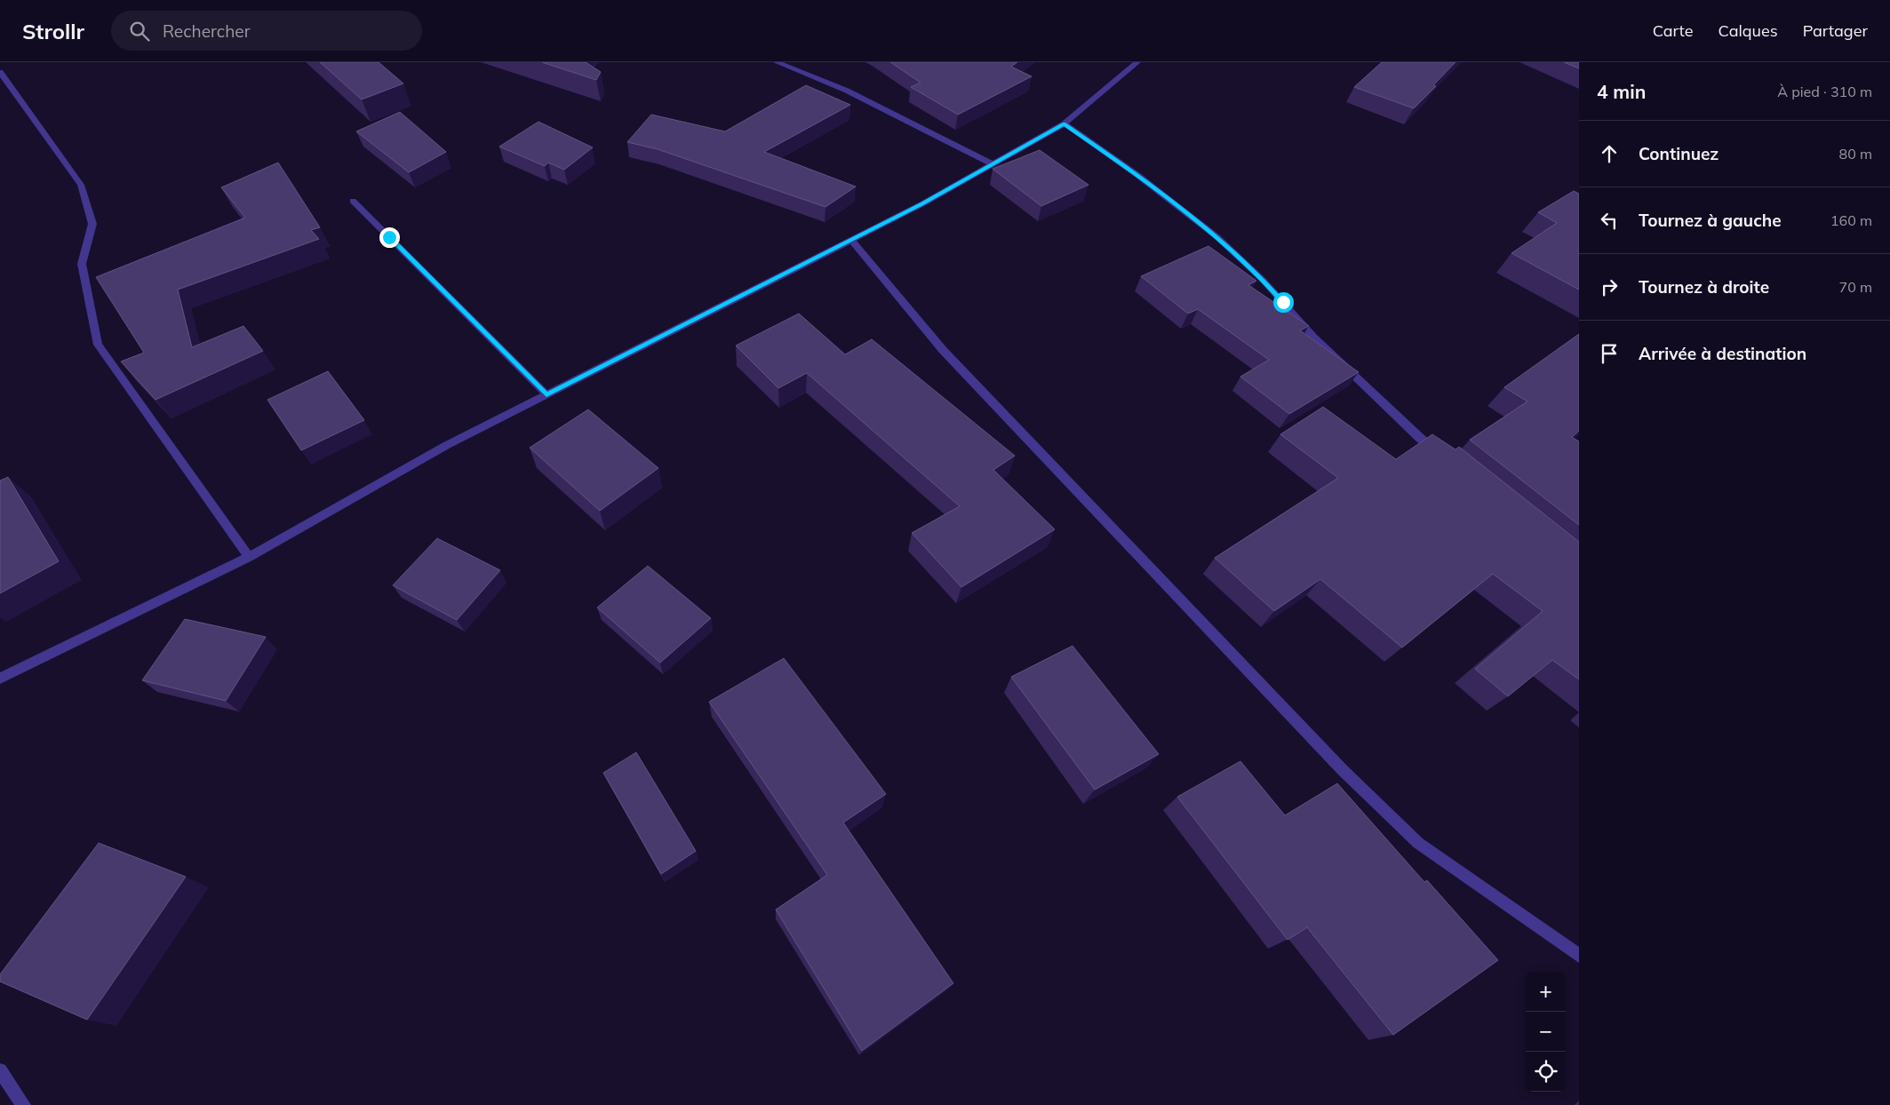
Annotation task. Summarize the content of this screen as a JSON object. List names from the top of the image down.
{
  "page": {
    "header": "Strollr",
    "search": "Rechercher",
    "nav": ["Carte", "Calques", "Partager"],
    "heading": ["4 min", "À pied · 310 m"],
    "list": [
      ["Continuez", "80 m"],
      ["Tournez à gauche", "160 m"],
      ["Tournez à droite", "70 m"],
      "Arrivée à destination"
    ],
    "map_buttons": ["+", "−"]
  }
}
